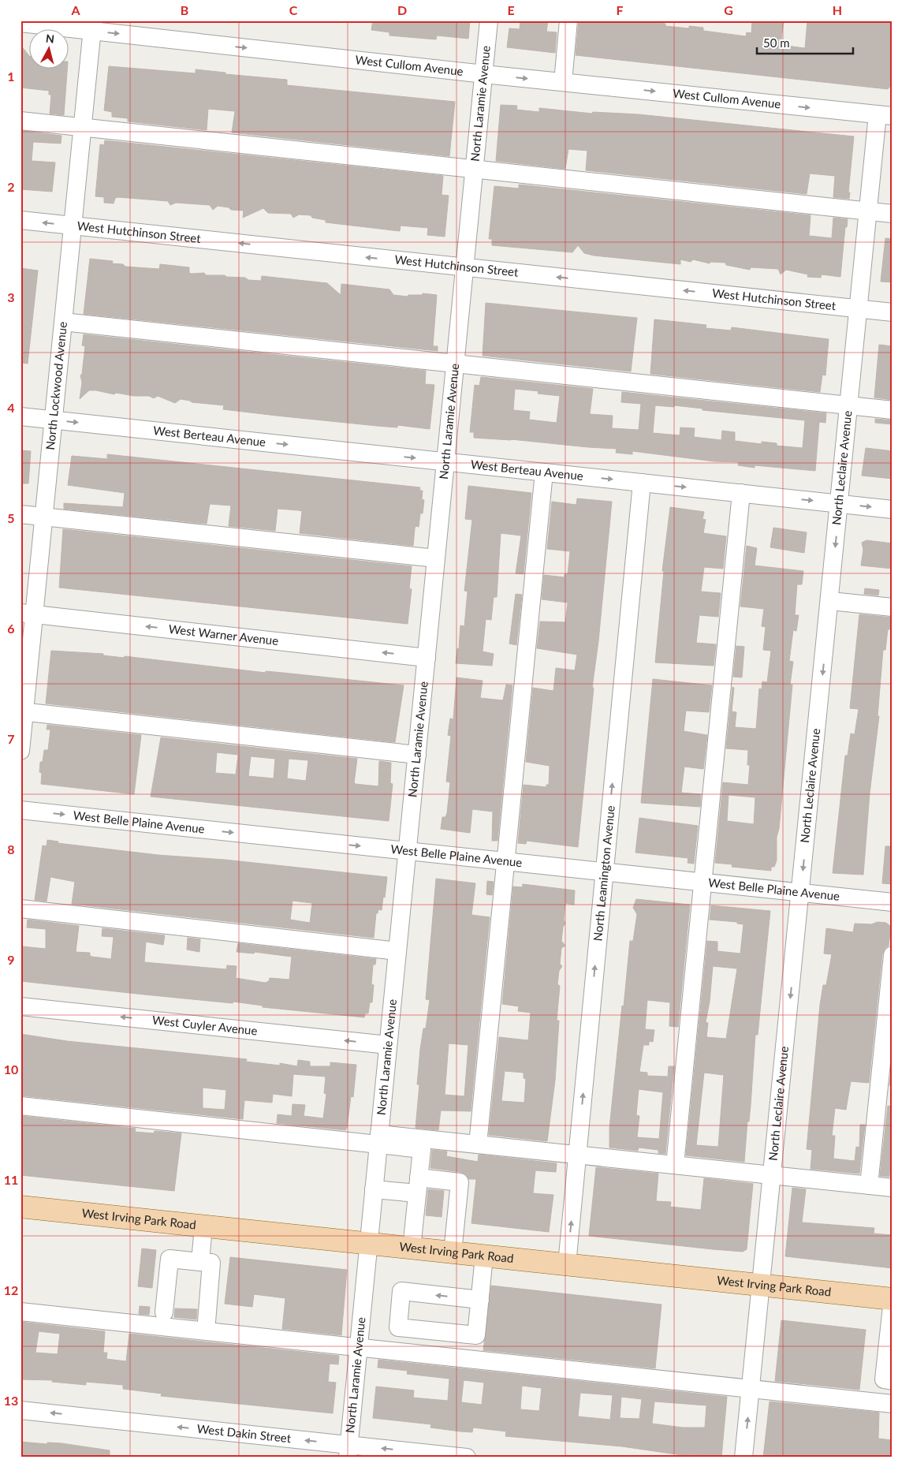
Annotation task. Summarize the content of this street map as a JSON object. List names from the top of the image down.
{
  "streets": {
    "main road": ["West Irving Park Road"],
    "street": [
      "West Cullom Avenue",
      "North Laramie Avenue",
      "West Hutchinson Street",
      "North Lockwood Avenue",
      "West Berteau Avenue",
      "North Leclaire Avenue",
      "West Warner Avenue",
      "West Belle Plaine Avenue",
      "North Leamington Avenue",
      "West Cuyler Avenue",
      "West Dakin Street"
    ]
  },
  "crossings": [
    ["West Cullom Avenue", "North Laramie Avenue"],
    ["West Cullom Avenue", "North Lockwood Avenue"],
    ["West Cullom Avenue", "North Leclaire Avenue"],
    ["North Laramie Avenue", "West Hutchinson Street"],
    ["North Laramie Avenue", "West Berteau Avenue"],
    ["North Laramie Avenue", "West Warner Avenue"],
    ["North Laramie Avenue", "West Belle Plaine Avenue"],
    ["North Laramie Avenue", "West Cuyler Avenue"],
    ["North Laramie Avenue", "West Irving Park Road"],
    ["North Laramie Avenue", "West Dakin Street"],
    ["West Hutchinson Street", "North Lockwood Avenue"],
    ["West Hutchinson Street", "North Leclaire Avenue"],
    ["North Lockwood Avenue", "West Berteau Avenue"],
    ["North Lockwood Avenue", "West Warner Avenue"],
    ["West Berteau Avenue", "North Leclaire Avenue"],
    ["West Berteau Avenue", "North Leamington Avenue"],
    ["North Leclaire Avenue", "West Belle Plaine Avenue"],
    ["North Leclaire Avenue", "West Irving Park Road"],
    ["West Belle Plaine Avenue", "North Leamington Avenue"],
    ["North Leamington Avenue", "West Irving Park Road"]
  ],
  "scale_bar": "50 m",
  "north": "top",
  "grid": {
    "columns": [
      "A",
      "B",
      "C",
      "D",
      "E",
      "F",
      "G",
      "H"
    ],
    "rows": [
      "1",
      "2",
      "3",
      "4",
      "5",
      "6",
      "7",
      "8",
      "9",
      "10",
      "11",
      "12",
      "13"
    ]
  }
}
